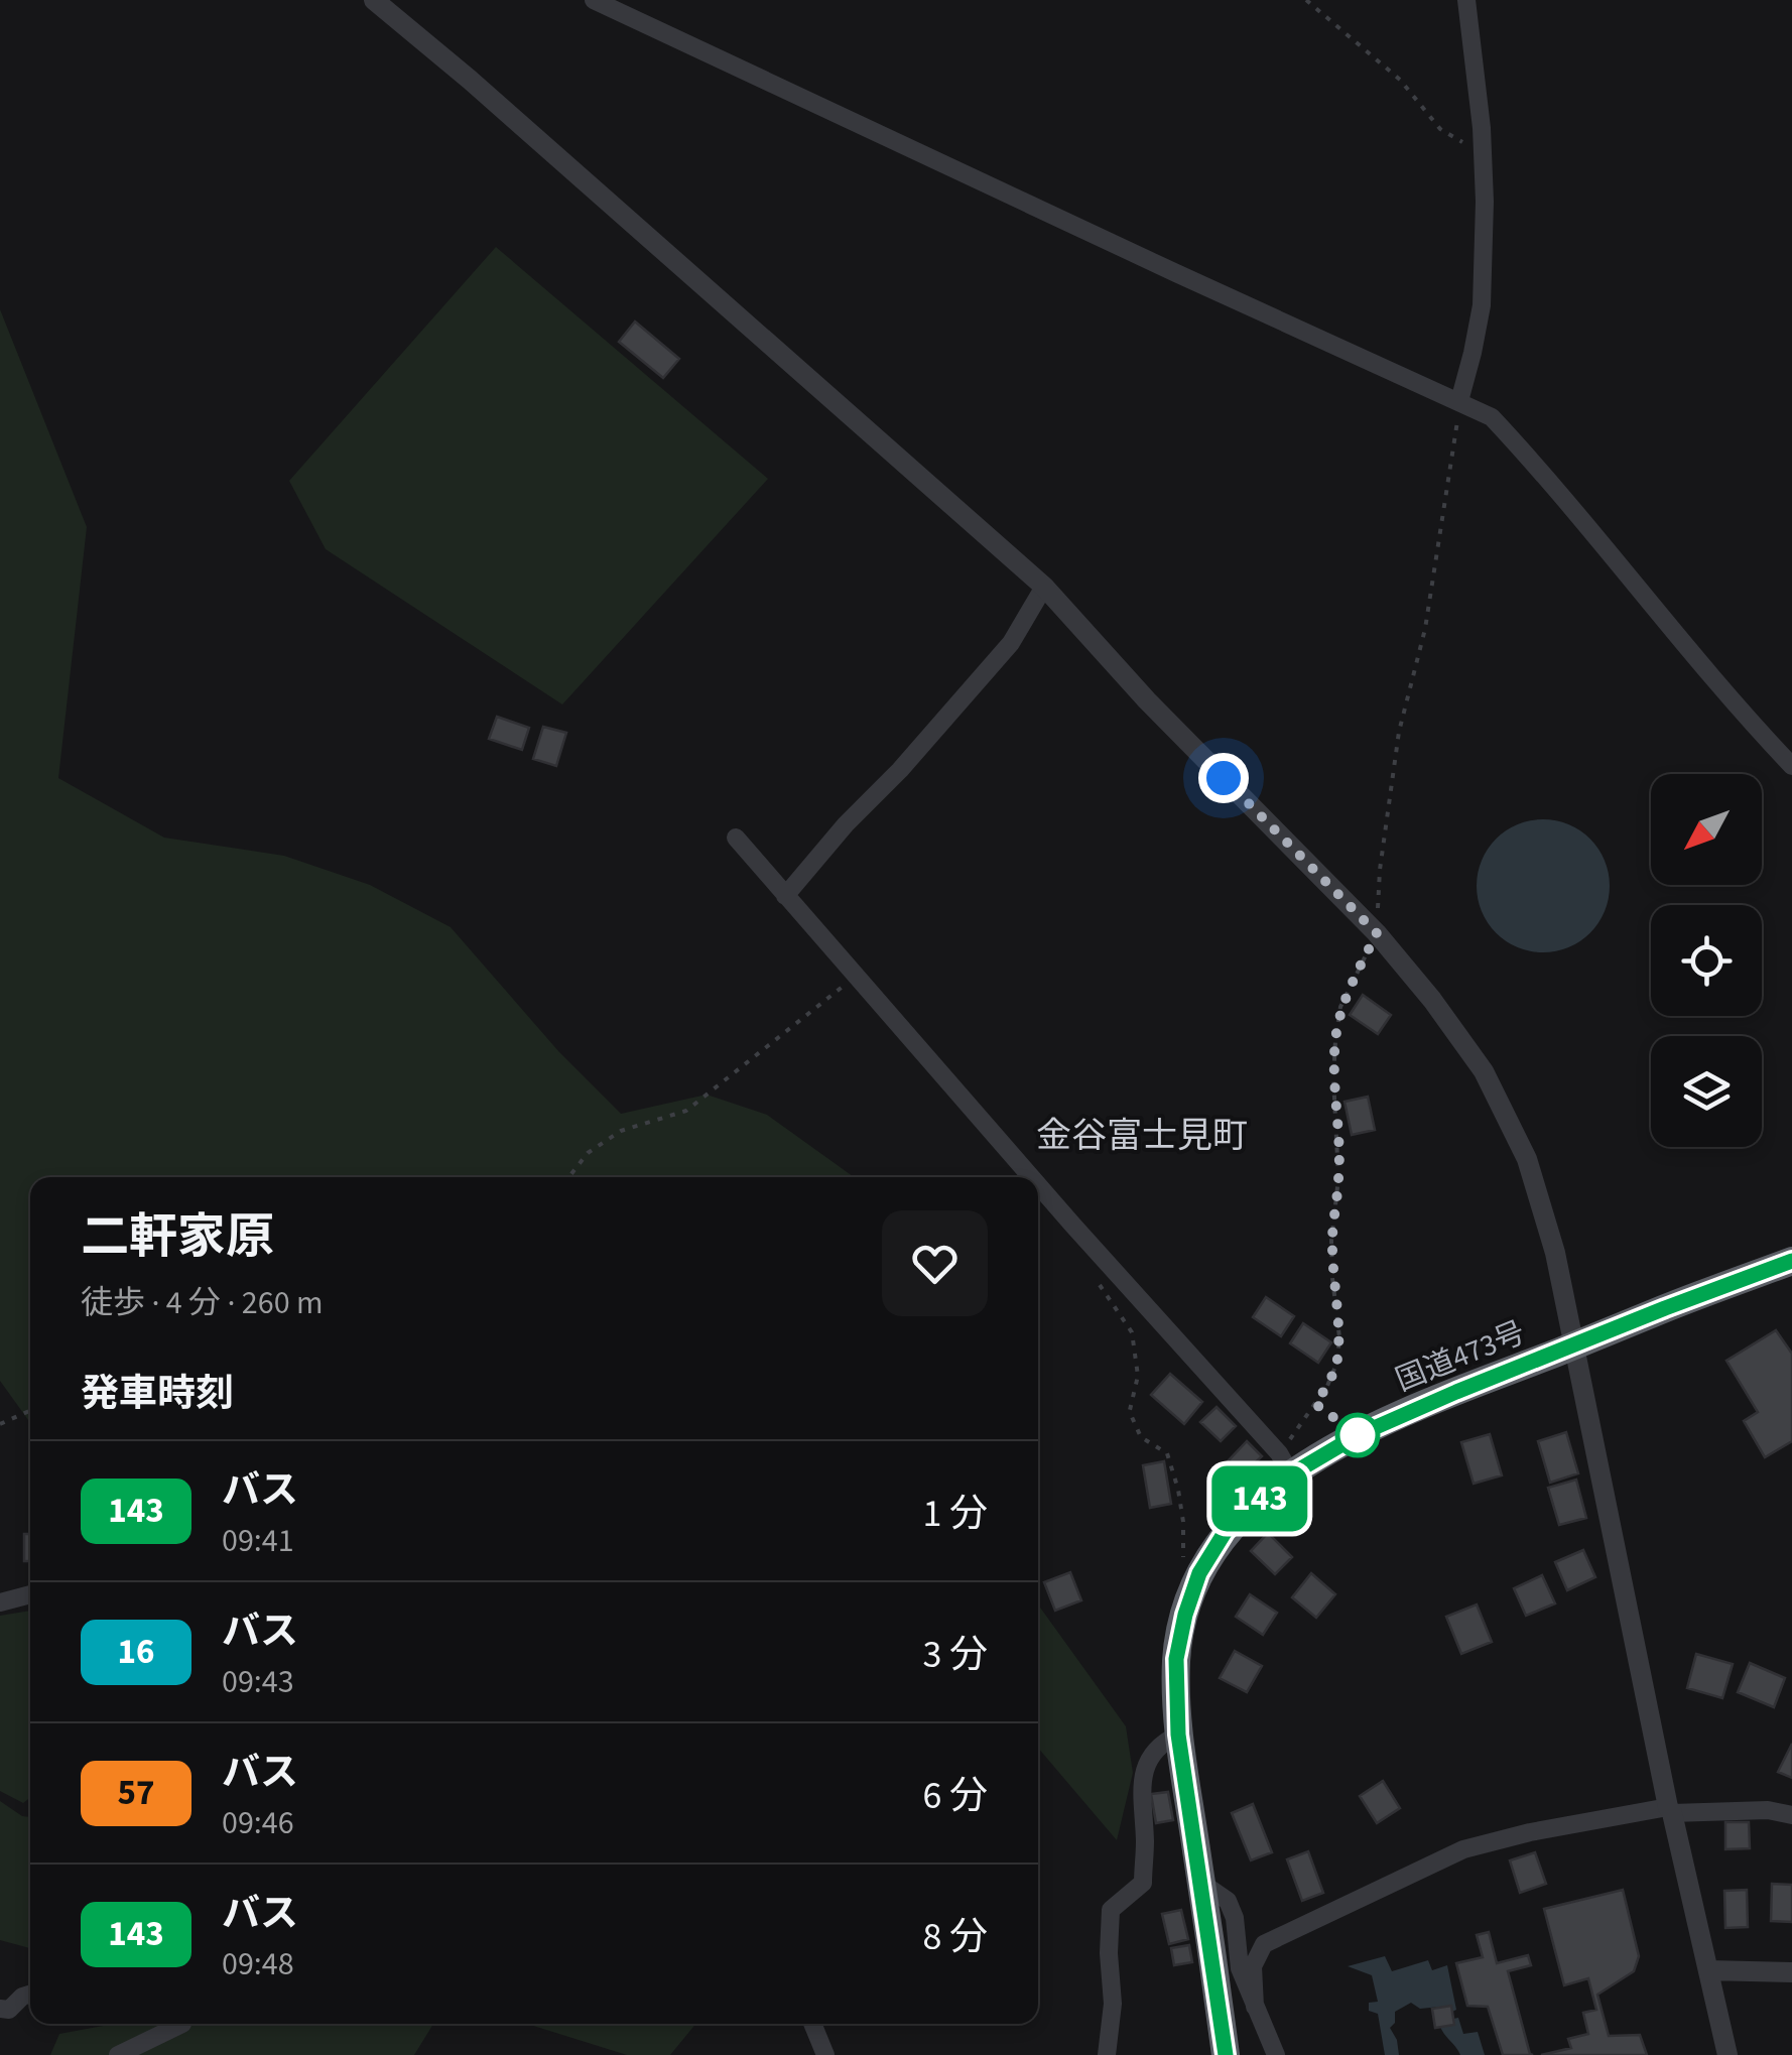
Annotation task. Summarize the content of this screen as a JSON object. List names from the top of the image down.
{
  "streets": {
    "highway": ["国道473号"]
  },
  "districts": ["金谷富士見町"],
  "lines": ["bus line 143"],
  "north": "bottom left",
  "page": {
    "on_map": "143",
    "heading": [
      ["二軒家原", "徒歩 · 4 分 · 260 m"],
      "発車時刻"
    ],
    "list": [
      {
        "mark": "143",
        "name": "バス",
        "note": "09:41",
        "value": "1 分"
      },
      {
        "mark": "16",
        "name": "バス",
        "note": "09:43",
        "value": "3 分"
      },
      {
        "mark": "57",
        "name": "バス",
        "note": "09:46",
        "value": "6 分"
      },
      {
        "mark": "143",
        "name": "バス",
        "note": "09:48",
        "value": "8 分"
      }
    ]
  }
}
